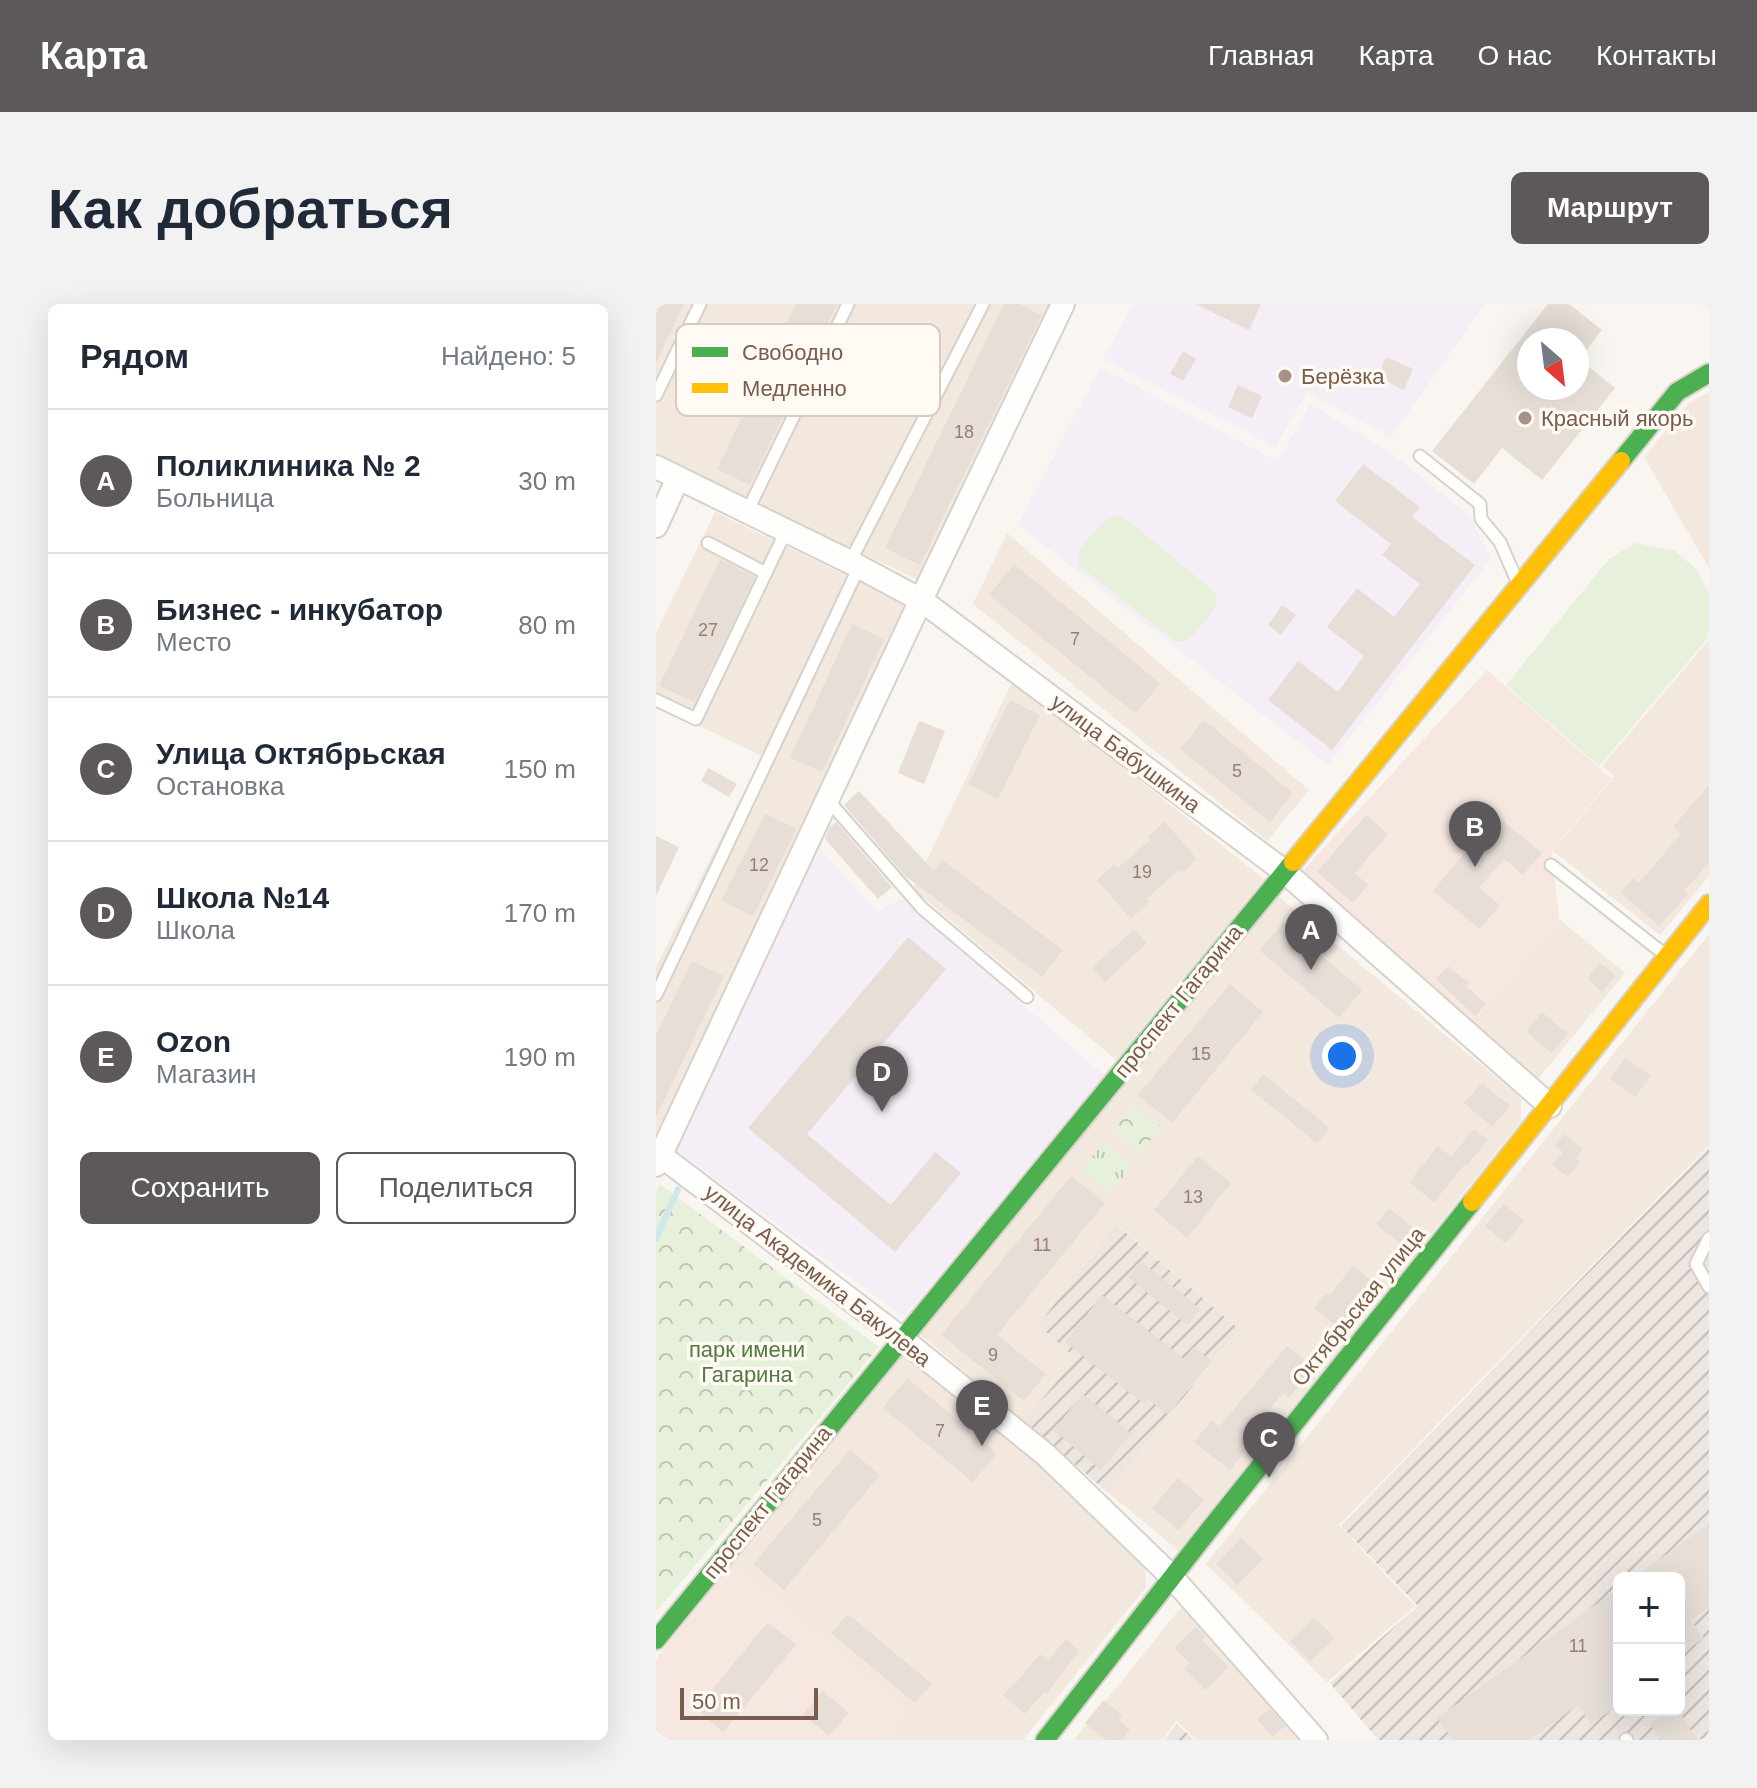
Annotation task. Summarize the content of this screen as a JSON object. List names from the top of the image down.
{
  "streets": {
    "street": [
      "улица Бабушкина",
      "проспект Гагарина",
      "улица Академика Бакулева",
      "Октябрьская улица"
    ]
  },
  "crossings": [
    ["улица Бабушкина", "проспект Гагарина"],
    ["улица Бабушкина", "Октябрьская улица"],
    ["проспект Гагарина", "улица Академика Бакулева"],
    ["улица Академика Бакулева", "Октябрьская улица"]
  ],
  "parks": ["парк имени Гагарина"],
  "places": ["Берёзка", "Красный якорь"],
  "house_numbers": [
    "18",
    "27",
    "7",
    "5",
    "12",
    "19",
    "15",
    "13",
    "11",
    "9",
    "7",
    "5",
    "11"
  ],
  "legend": ["Свободно", "Медленно"],
  "scale_bar": "50 m",
  "north": "bottom right",
  "page": {
    "header": "Карта",
    "nav": [
      "Главная",
      "Карта",
      "О нас",
      "Контакты"
    ],
    "buttons": [
      "Маршрут",
      ["Сохранить", "Поделиться"]
    ],
    "title": "Как добраться",
    "heading": ["Рядом", "Найдено: 5"],
    "list": [
      {
        "mark": "A",
        "name": "Поликлиника № 2",
        "note": "Больница",
        "value": "30 m"
      },
      {
        "mark": "B",
        "name": "Бизнес - инкубатор",
        "note": "Место",
        "value": "80 m"
      },
      {
        "mark": "C",
        "name": "Улица Октябрьская",
        "note": "Остановка",
        "value": "150 m"
      },
      {
        "mark": "D",
        "name": "Школа №14",
        "note": "Школа",
        "value": "170 m"
      },
      {
        "mark": "E",
        "name": "Ozon",
        "note": "Магазин",
        "value": "190 m"
      }
    ],
    "pins": [
      "B",
      "A",
      "D",
      "E",
      "C"
    ],
    "map_buttons": ["+", "−"],
    "scale": "50 m"
  }
}
